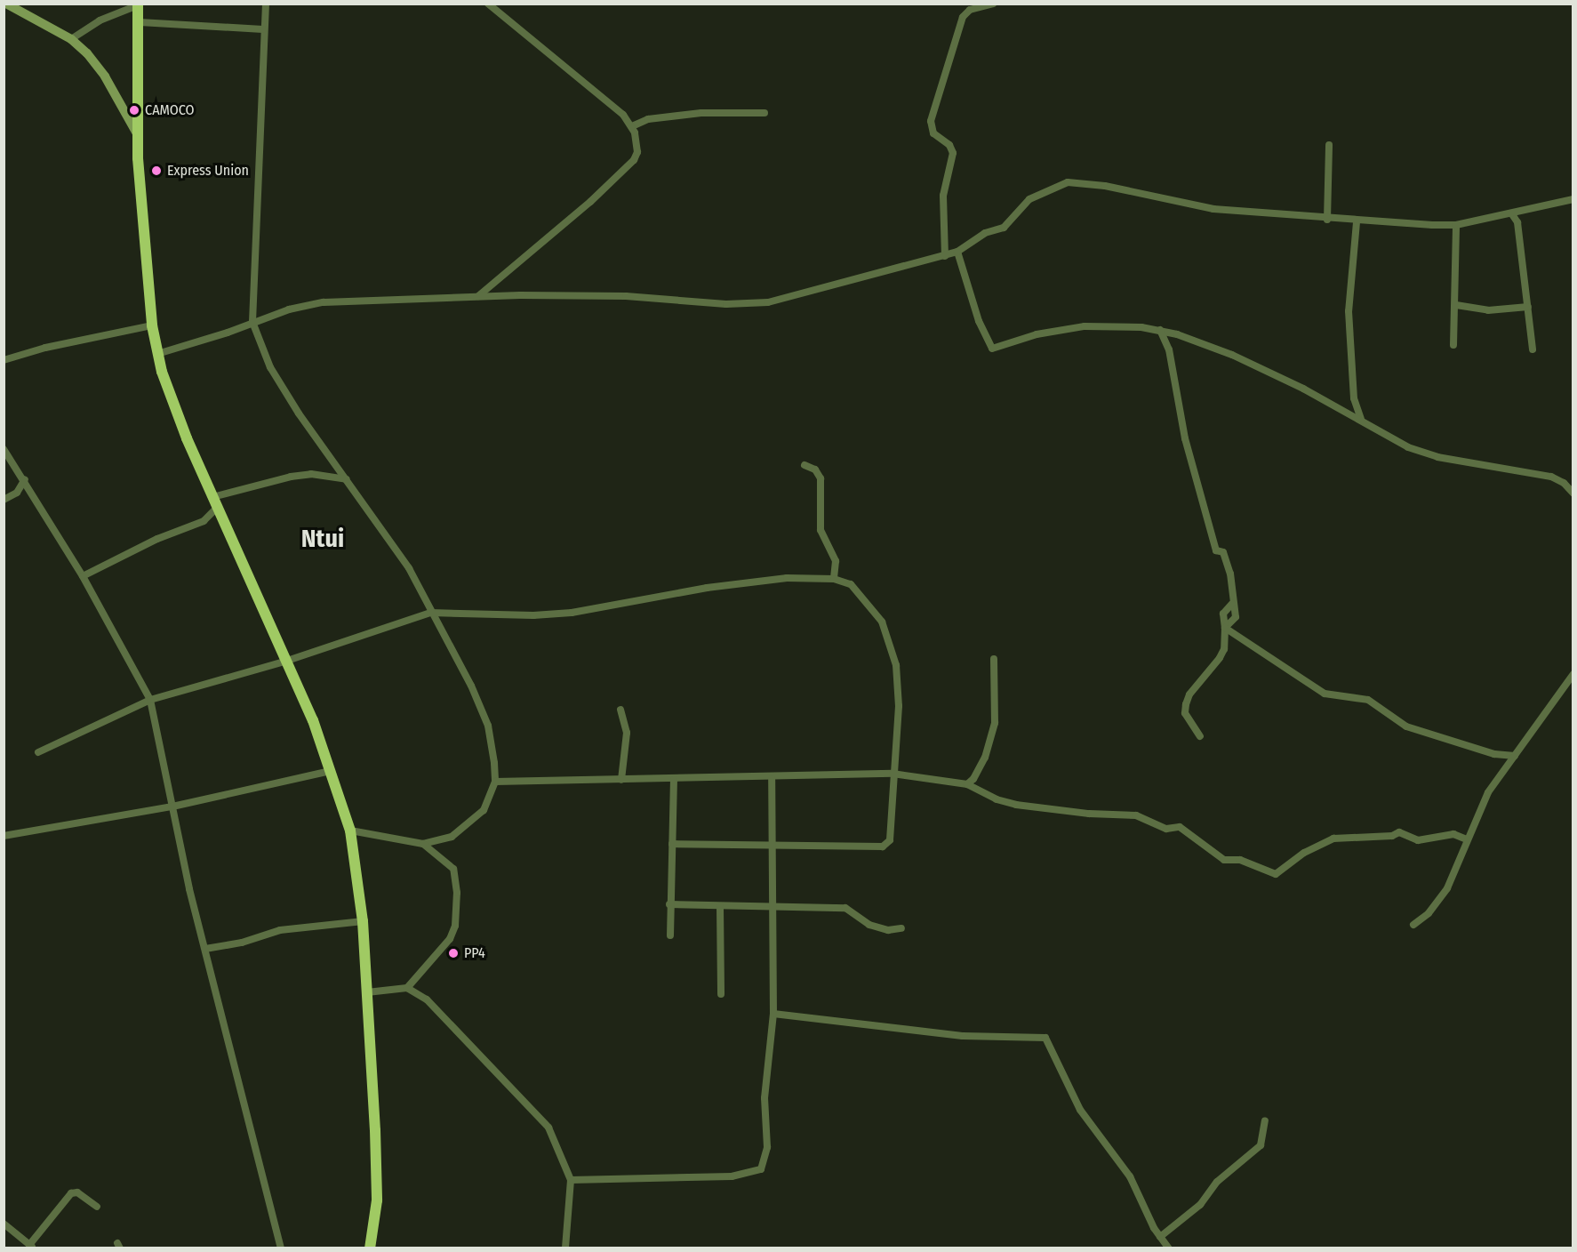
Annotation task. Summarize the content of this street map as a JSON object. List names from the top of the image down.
{
  "districts": ["Ntui"],
  "places": ["CAMOCO", "Express Union", "PP4"]
}
